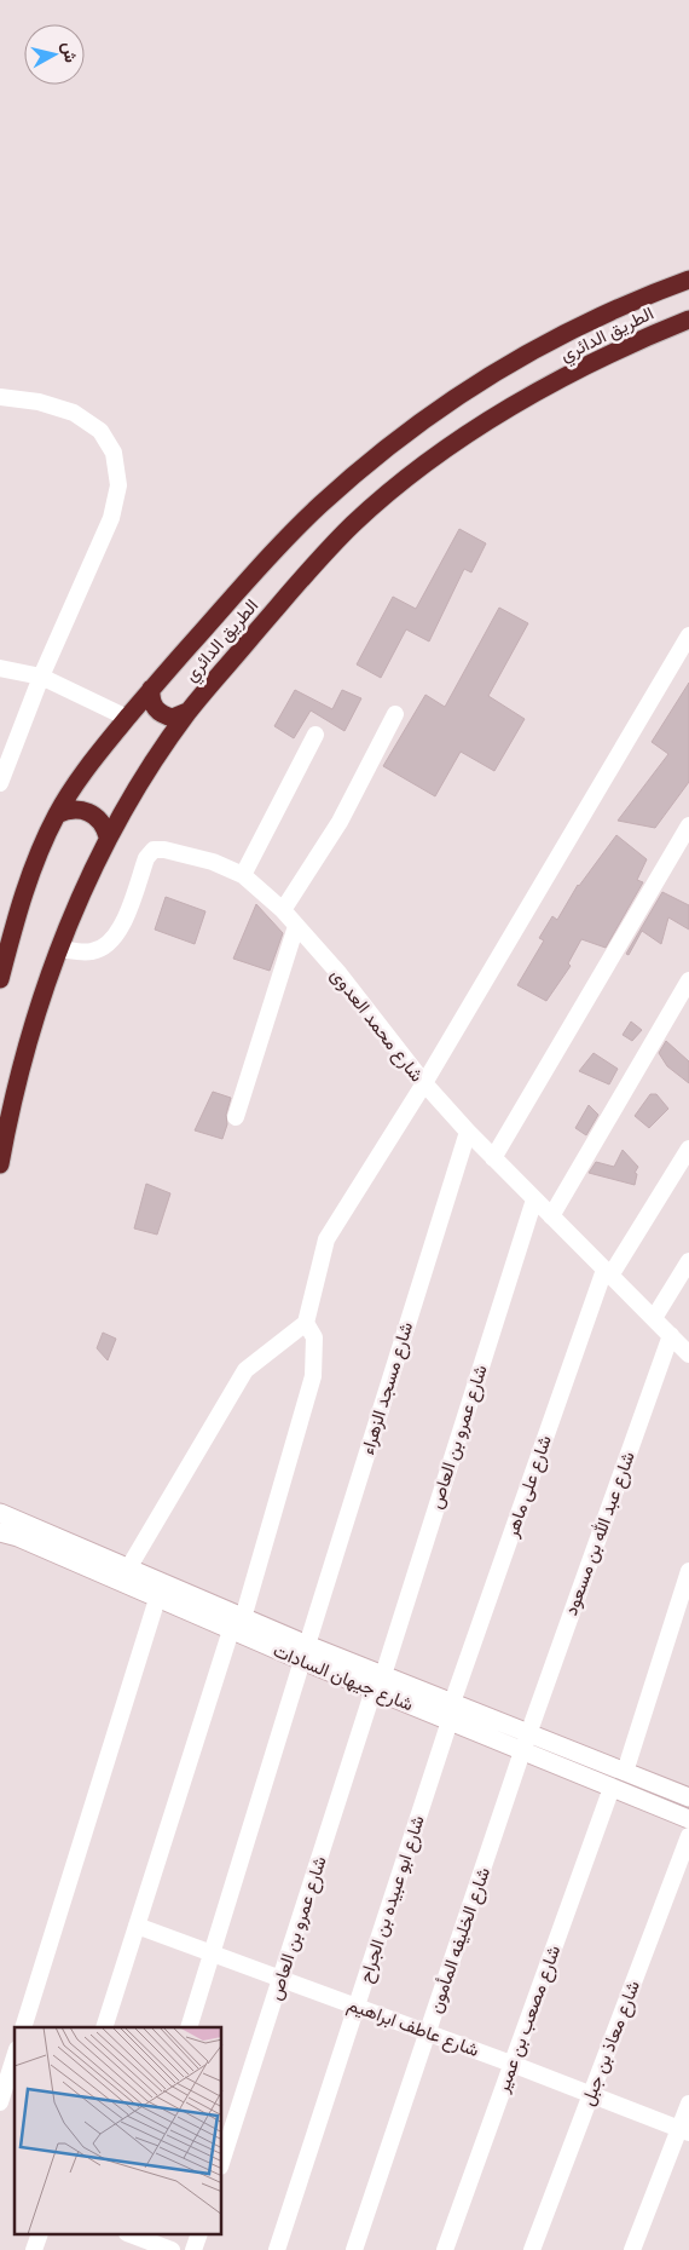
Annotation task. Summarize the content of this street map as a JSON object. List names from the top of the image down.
{
  "streets": {
    "highway": ["الطريق الدائري"],
    "main road": ["شارع جيهان السادات"],
    "street": [
      "شارع محمد العدوى",
      "شارع مسجد الزهراء",
      "شارع عمرو بن العاص",
      "شارع على ماهر",
      "شارع عبد الله بن مسعود",
      "شارع ابو عبيده بن الجراح",
      "شارع الخليفه المأمون",
      "شارع مصعب بن عمير",
      "شارع عاطف ابراهيم",
      "شارع معاذ بن جبل"
    ]
  },
  "crossings": [
    ["الطريق الدائري", "شارع محمد العدوى"],
    ["شارع محمد العدوى", "شارع مسجد الزهراء"],
    ["شارع محمد العدوى", "شارع عمرو بن العاص"],
    ["شارع محمد العدوى", "شارع على ماهر"],
    ["شارع محمد العدوى", "شارع عبد الله بن مسعود"],
    ["شارع مسجد الزهراء", "شارع جيهان السادات"],
    ["شارع مسجد الزهراء", "شارع عاطف ابراهيم"],
    ["شارع عمرو بن العاص", "شارع جيهان السادات"],
    ["شارع عمرو بن العاص", "شارع عاطف ابراهيم"],
    ["شارع على ماهر", "شارع جيهان السادات"],
    ["شارع على ماهر", "شارع ابو عبيده بن الجراح"],
    ["شارع عبد الله بن مسعود", "شارع جيهان السادات"],
    ["شارع عبد الله بن مسعود", "شارع الخليفه المأمون"],
    ["شارع جيهان السادات", "شارع ابو عبيده بن الجراح"],
    ["شارع جيهان السادات", "شارع الخليفه المأمون"],
    ["شارع جيهان السادات", "شارع مصعب بن عمير"],
    ["شارع ابو عبيده بن الجراح", "شارع عاطف ابراهيم"],
    ["شارع الخليفه المأمون", "شارع عاطف ابراهيم"],
    ["شارع مصعب بن عمير", "شارع عاطف ابراهيم"],
    ["شارع عاطف ابراهيم", "شارع معاذ بن جبل"]
  ],
  "north": "right"
}
